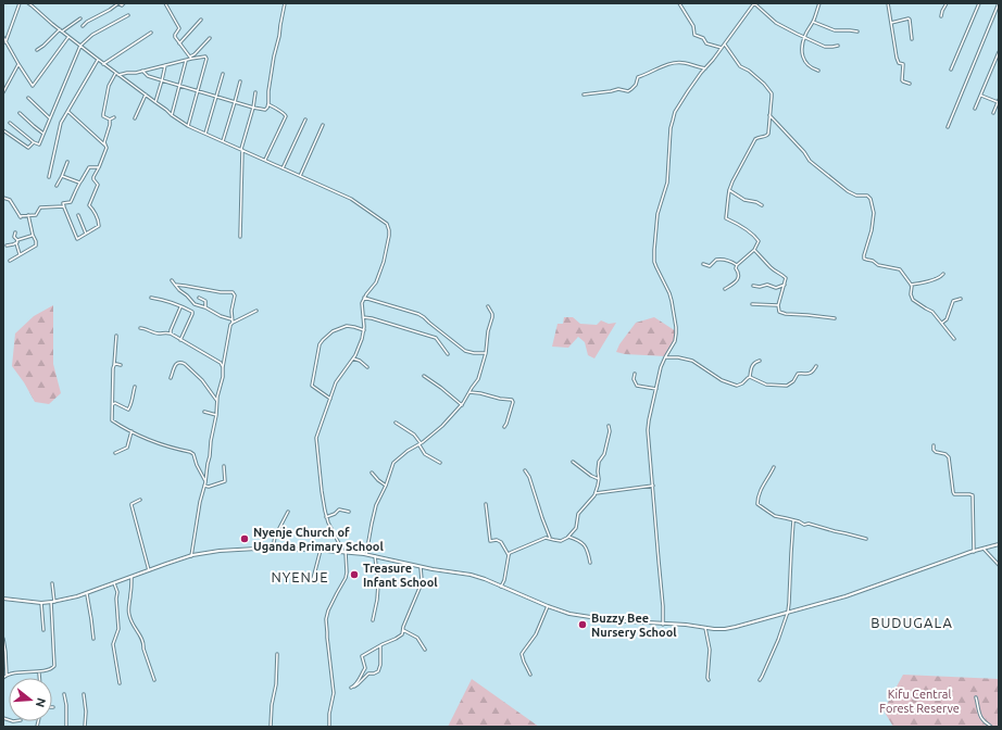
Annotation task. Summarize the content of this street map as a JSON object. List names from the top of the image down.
{
  "districts": ["NYENJE", "BUDUGALA"],
  "parks": ["Kifu Central Forest Reserve"],
  "places": ["Nyenje Church of Uganda Primary School", "Treasure Infant School", "Buzzy Bee Nursery School"],
  "north": "right"
}
